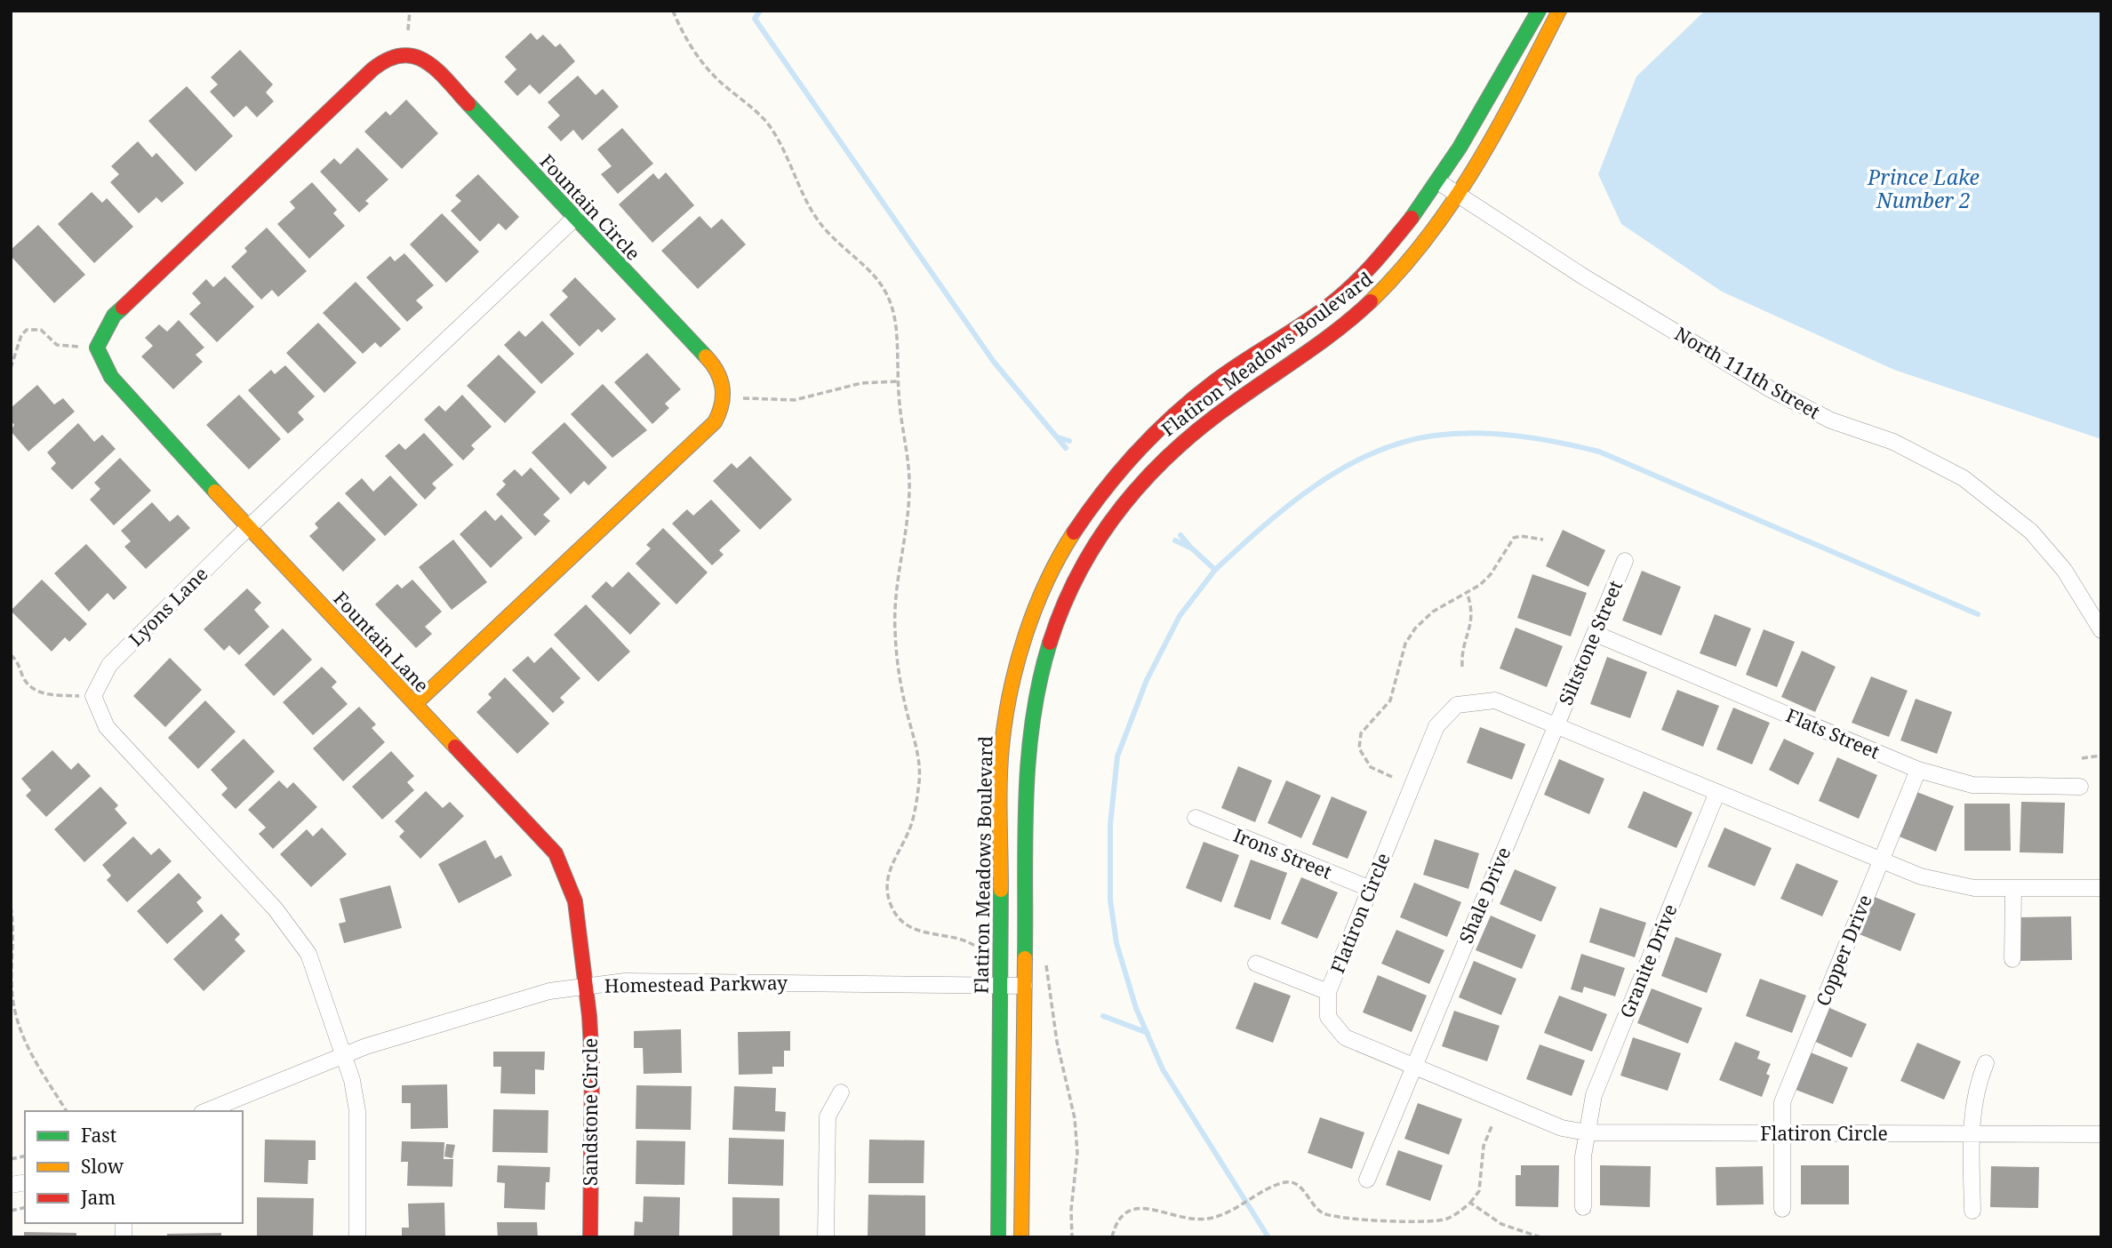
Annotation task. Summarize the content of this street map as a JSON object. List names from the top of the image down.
{
  "streets": {
    "street": [
      "Fountain Circle",
      "Flatiron Meadows Boulevard",
      "North 111th Street",
      "Lyons Lane",
      "Fountain Lane",
      "Siltstone Street",
      "Flats Street",
      "Irons Street",
      "Shale Drive",
      "Flatiron Circle",
      "Copper Drive",
      "Granite Drive",
      "Homestead Parkway",
      "Sandstone Circle"
    ]
  },
  "crossings": [
    ["Fountain Circle", "Lyons Lane"],
    ["Fountain Circle", "Fountain Lane"],
    ["Flatiron Meadows Boulevard", "North 111th Street"],
    ["Flatiron Meadows Boulevard", "Homestead Parkway"],
    ["Lyons Lane", "Fountain Lane"],
    ["Lyons Lane", "Homestead Parkway"],
    ["Fountain Lane", "Homestead Parkway"],
    ["Fountain Lane", "Sandstone Circle"],
    ["Siltstone Street", "Flats Street"],
    ["Siltstone Street", "Shale Drive"],
    ["Siltstone Street", "Flatiron Circle"],
    ["Flats Street", "Copper Drive"],
    ["Irons Street", "Flatiron Circle"],
    ["Shale Drive", "Flatiron Circle"],
    ["Flatiron Circle", "Copper Drive"],
    ["Flatiron Circle", "Granite Drive"],
    ["Homestead Parkway", "Sandstone Circle"]
  ],
  "water": ["Prince Lake Number 2"],
  "legend": ["Fast", "Slow", "Jam"]
}
